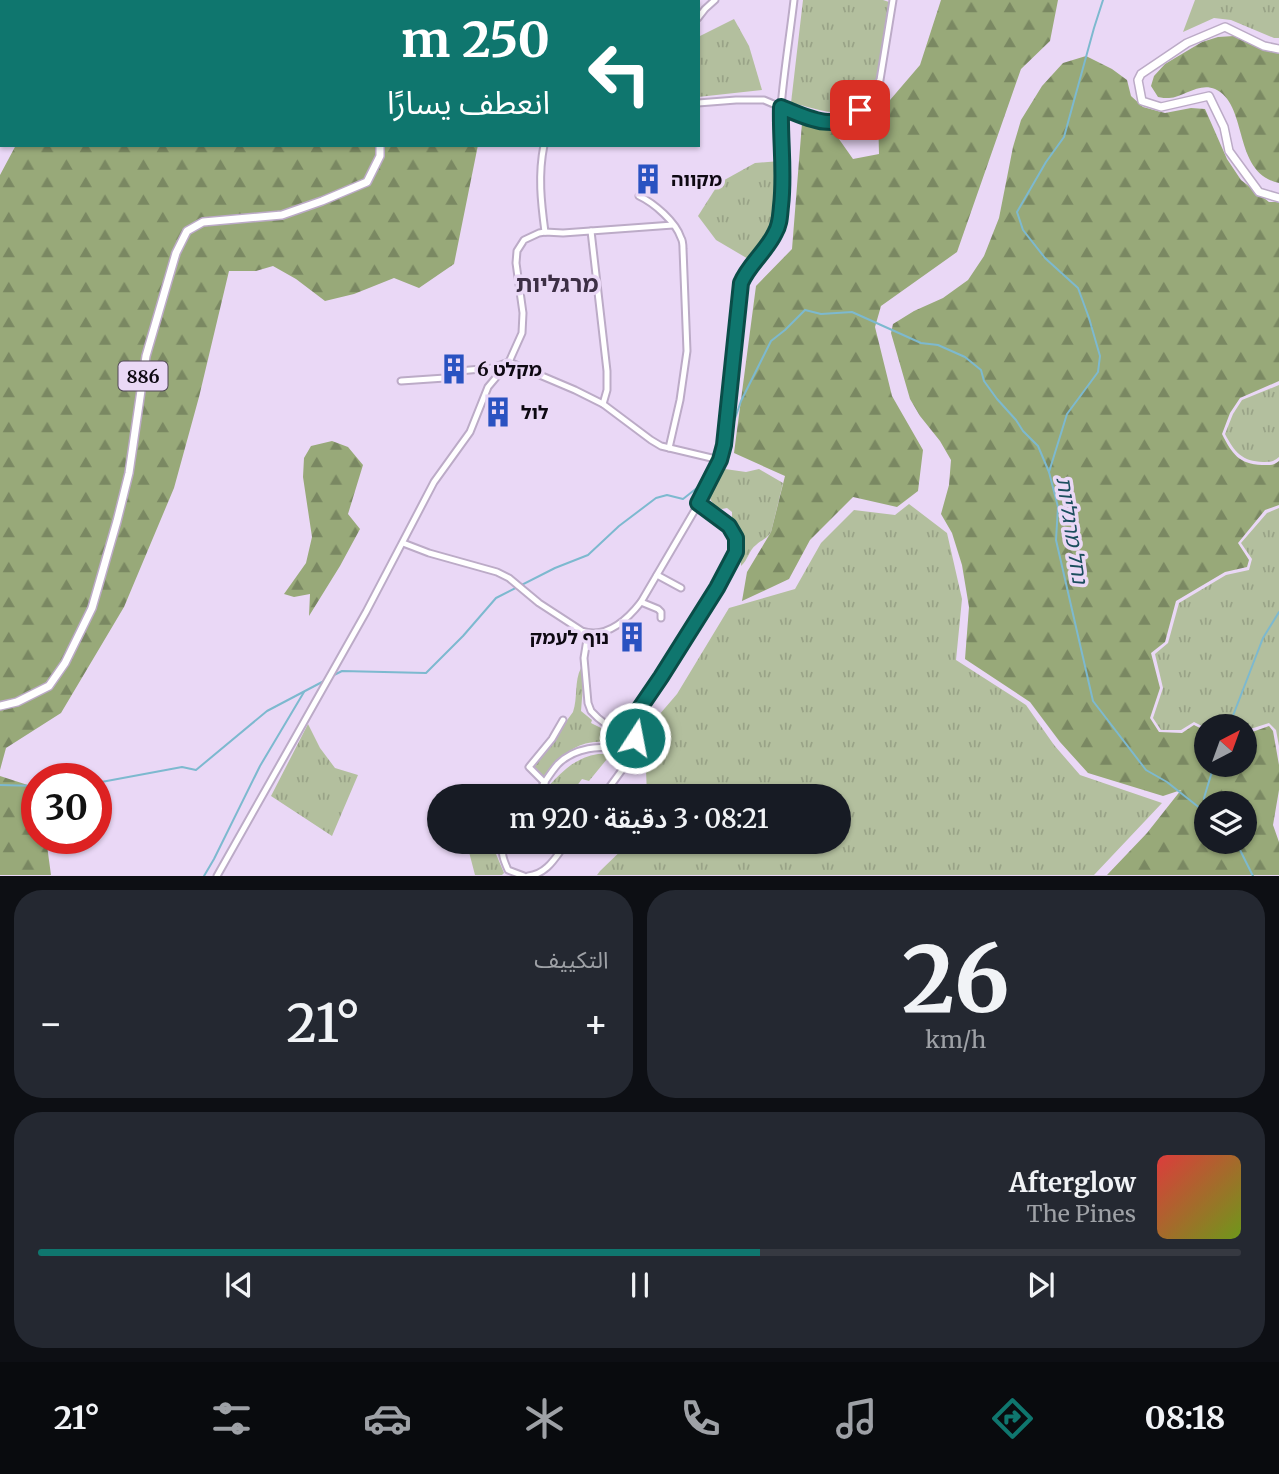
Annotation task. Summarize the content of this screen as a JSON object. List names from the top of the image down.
{
  "streets": {
    "main road": ["886"]
  },
  "districts": ["מרגליות"],
  "water": ["נחל מרגליות"],
  "places": {
    "building": [
      "מקווה",
      "מקלט 6",
      "לול",
      "נוף לעמק"
    ]
  },
  "north": "top right",
  "page": {
    "turn": ["250 m", "انعطف يسارًا"],
    "limit": "30",
    "trip": "08:21 · 3 دقيقة · 920 m",
    "tile": [
      ["26", "km/h"],
      "التكييف"
    ],
    "heat": ["−", "21°", "+"],
    "song": ["Afterglow", "The Pines"],
    "tabs": ["08:18", "21°"]
  }
}
